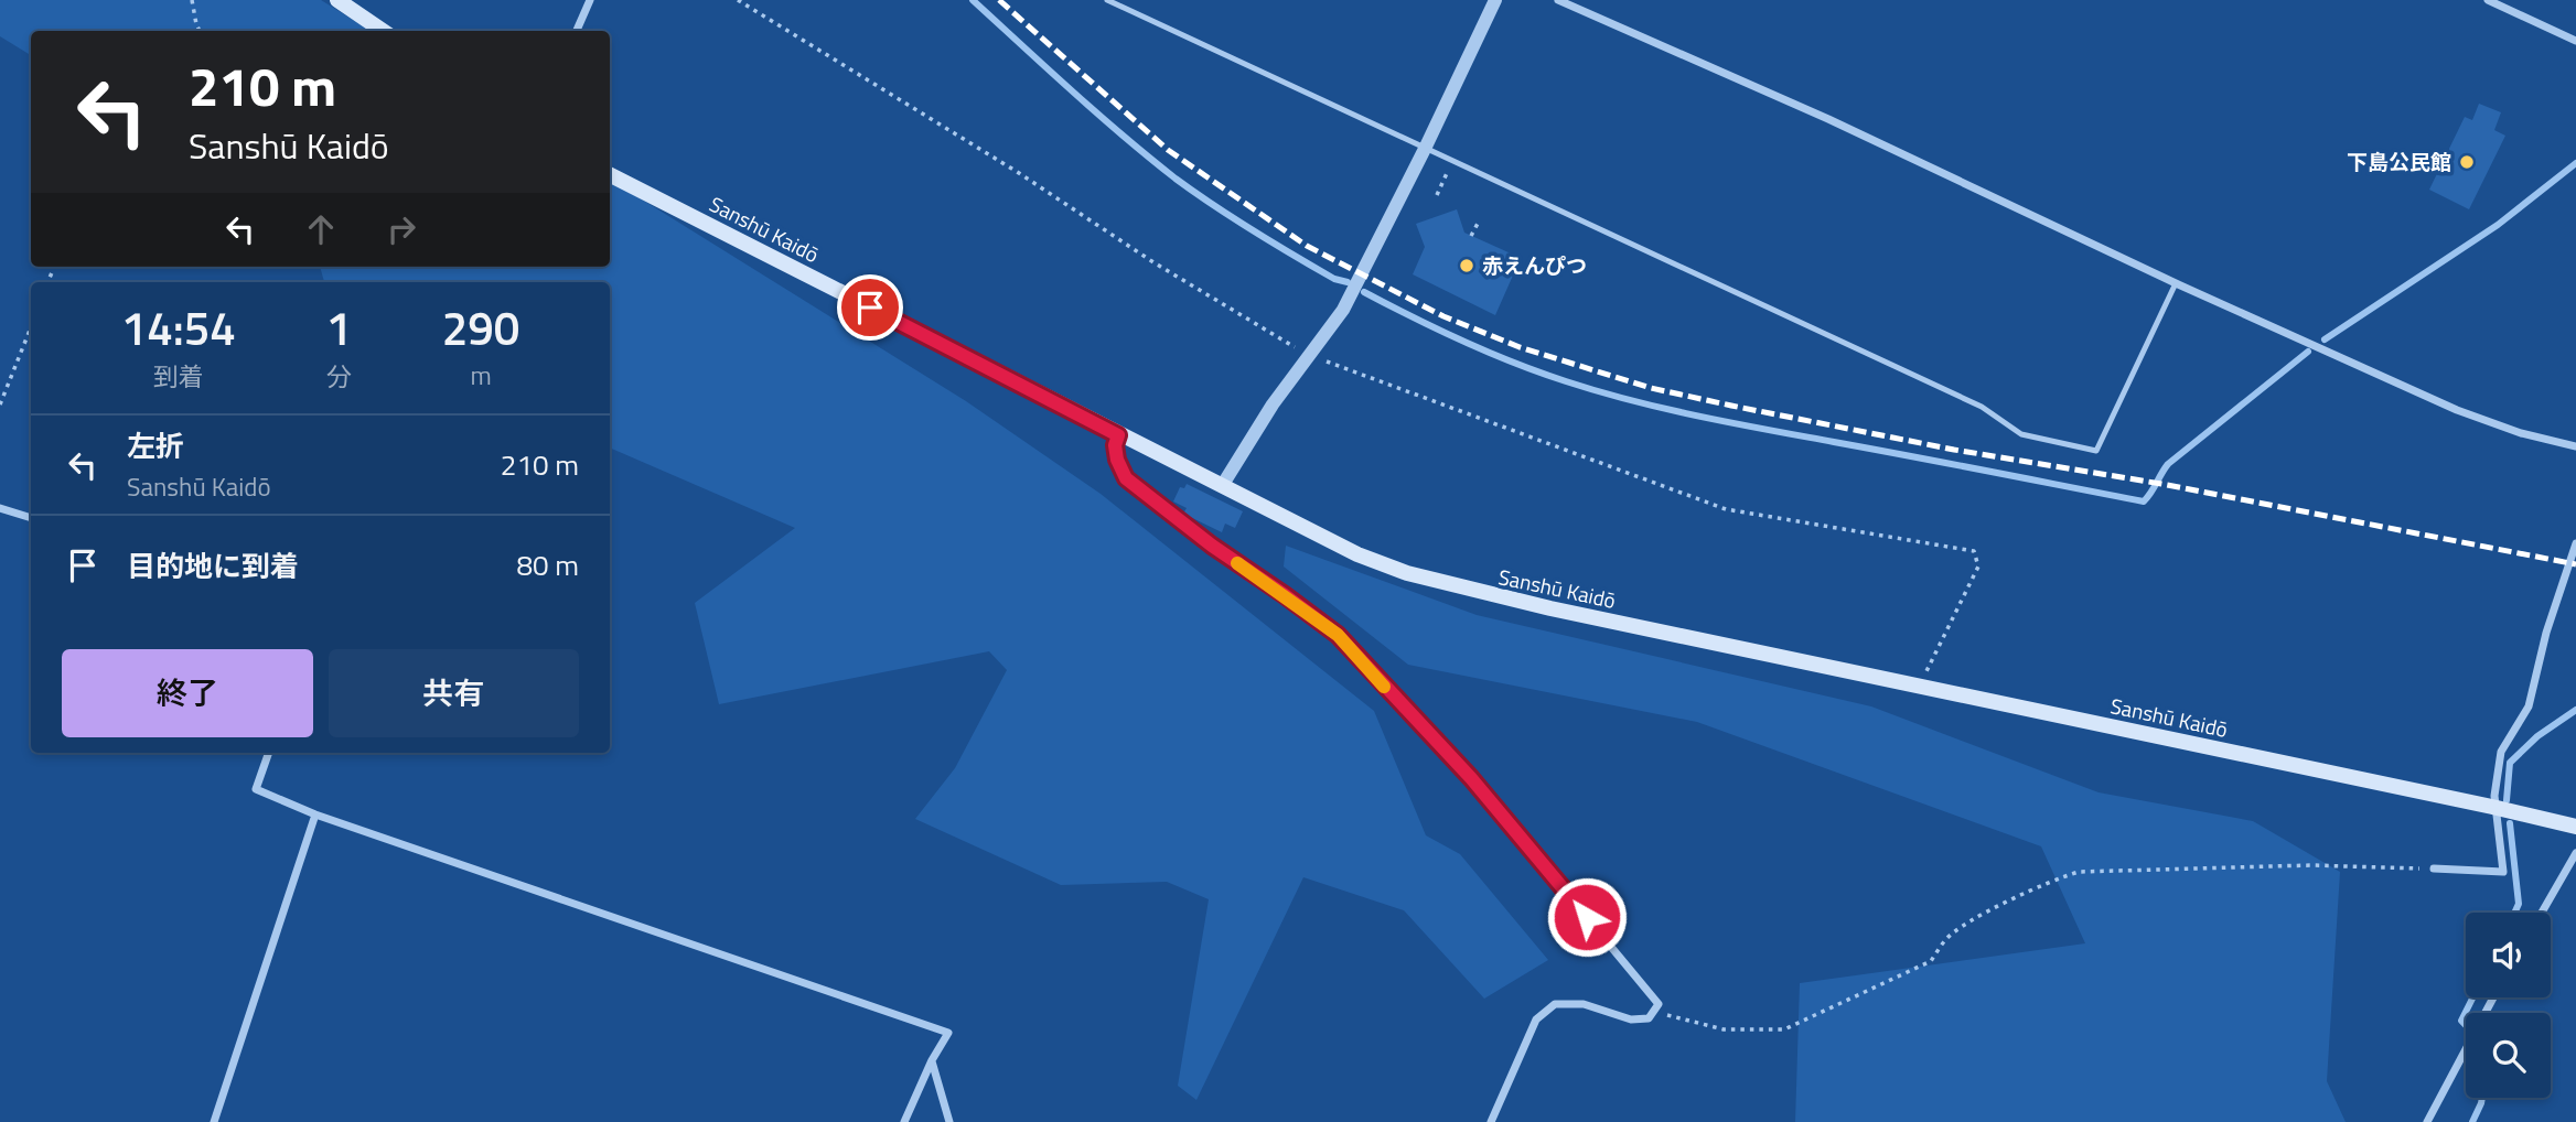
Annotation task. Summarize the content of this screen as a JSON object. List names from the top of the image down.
{
  "streets": {
    "main road": ["Sanshū Kaidō"]
  },
  "places": ["下島公民館", "赤えんぴつ"],
  "page": {
    "turn": ["210 m", "Sanshū Kaidō"],
    "eta": [
      "14:54",
      "到着",
      "1",
      "分",
      "290",
      "m"
    ],
    "list": [
      {
        "name": "左折",
        "note": "Sanshū Kaidō",
        "value": "210 m"
      },
      {
        "name": "目的地に到着",
        "value": "80 m"
      }
    ],
    "buttons": ["終了", "共有"]
  }
}
